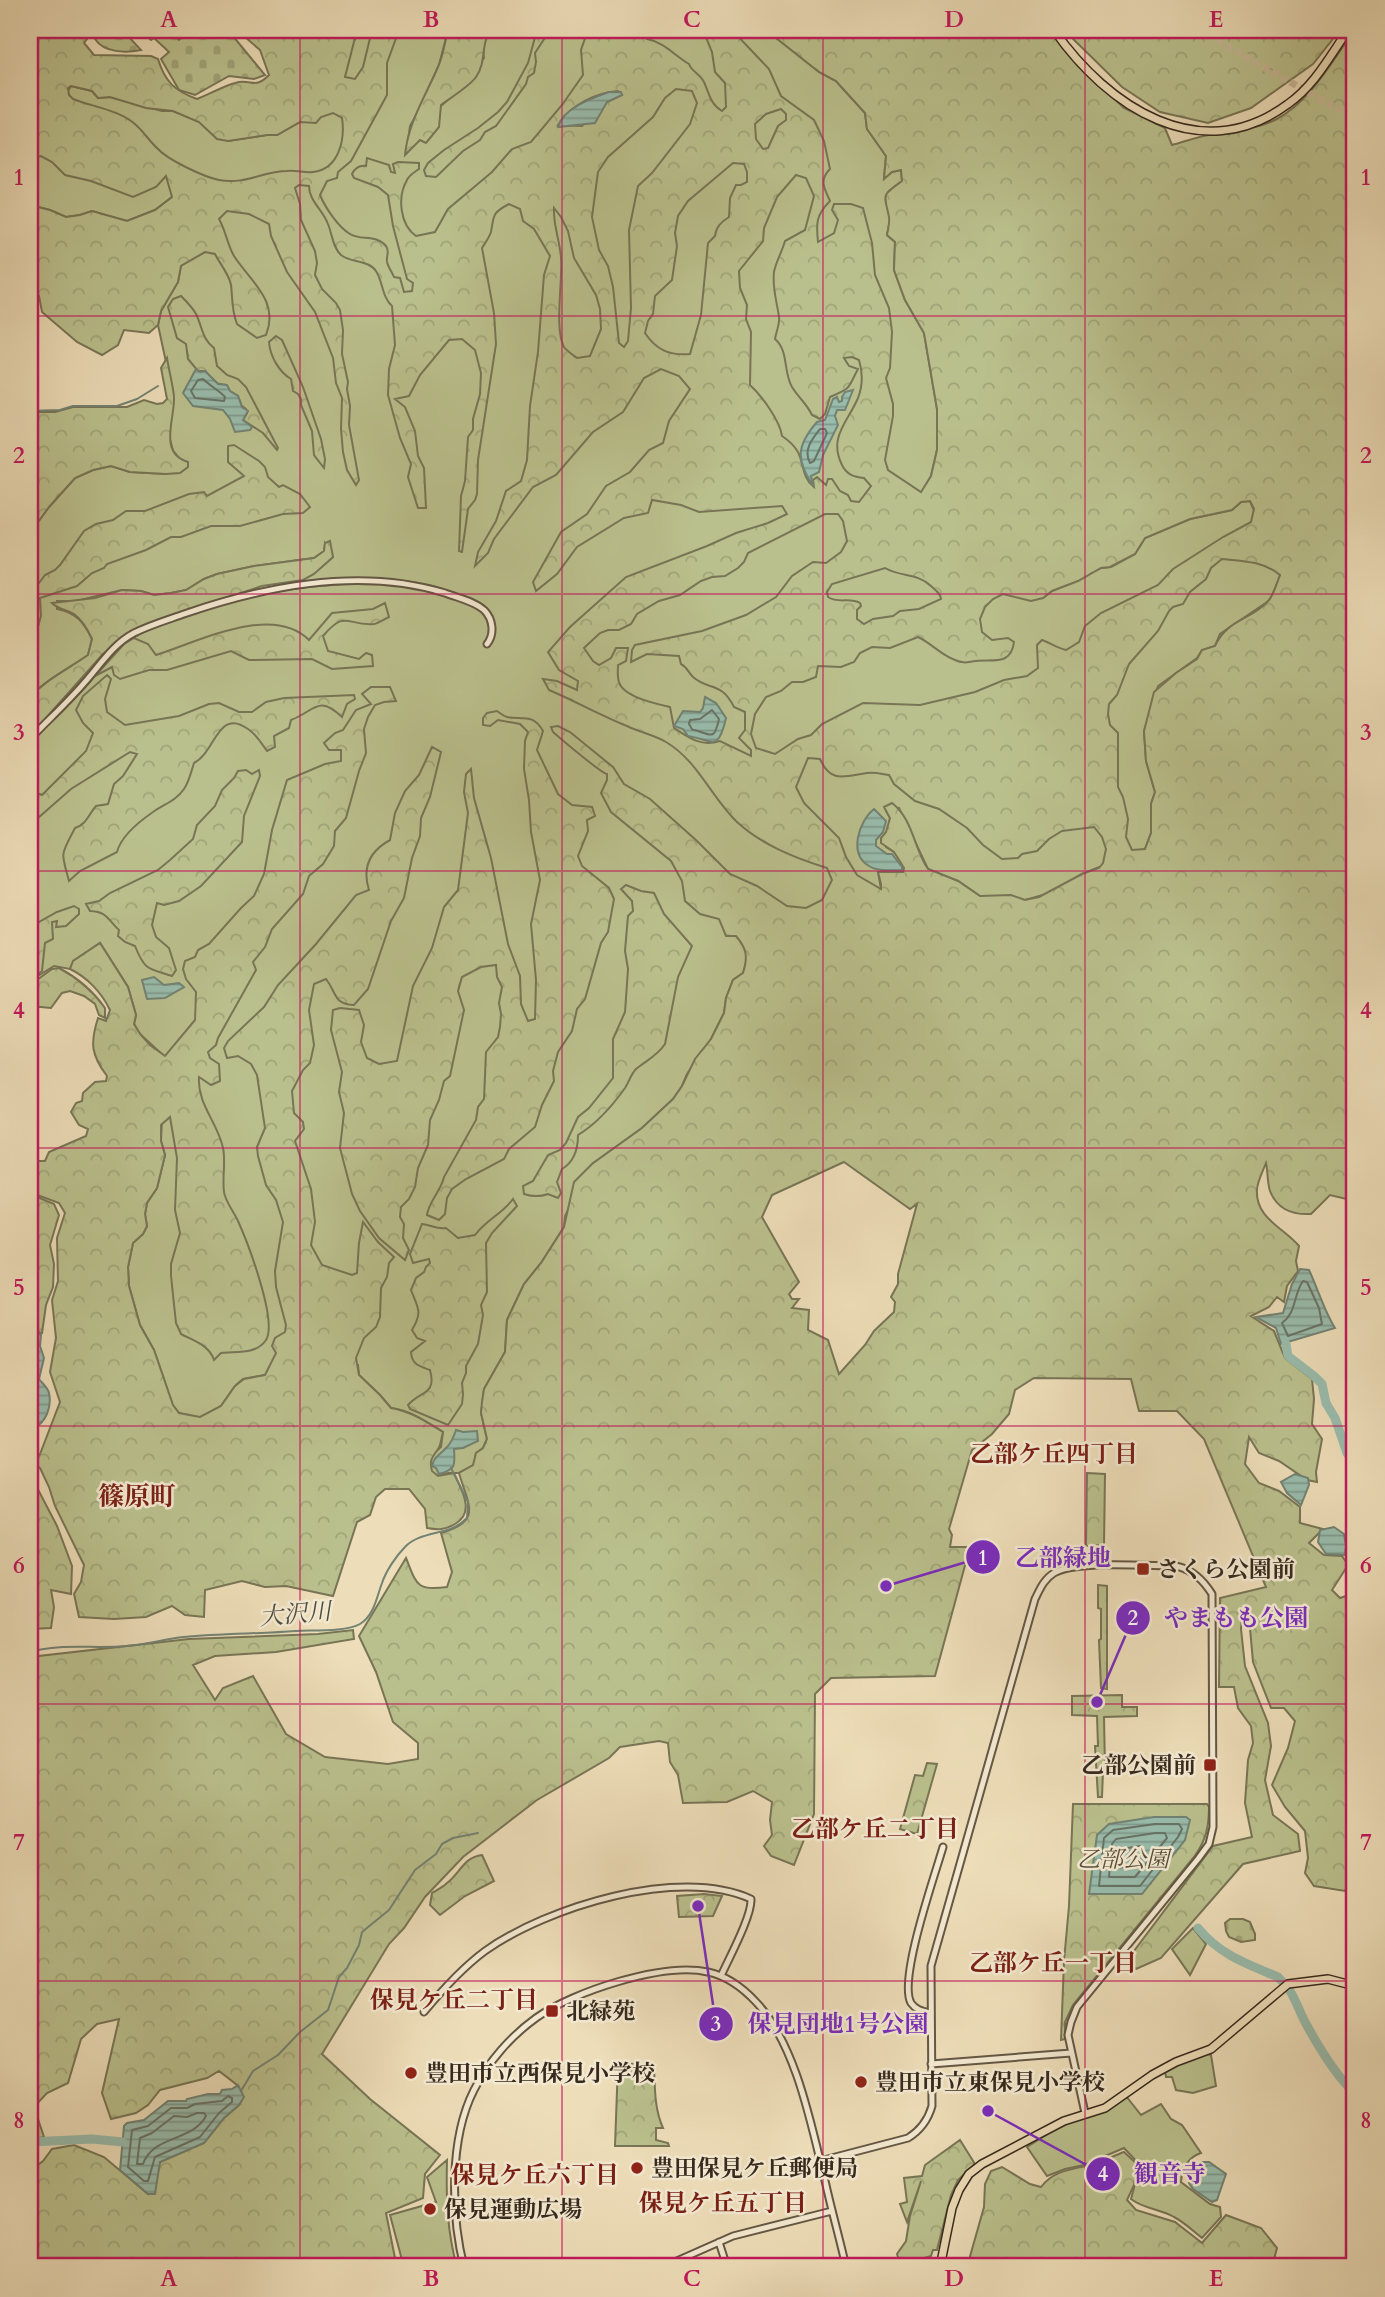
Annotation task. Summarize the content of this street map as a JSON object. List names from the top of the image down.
{
  "districts": [
    "乙部ケ丘四丁目",
    "篠原町",
    "乙部ケ丘二丁目",
    "乙部ケ丘一丁目",
    "保見ケ丘二丁目",
    "保見ケ丘六丁目",
    "保見ケ丘五丁目"
  ],
  "water": ["大沢川"],
  "parks": ["乙部公園"],
  "places": {
    "transit": ["さくら公園前", "乙部公園前", "北緑苑"],
    "other": [
      "乙部緑地",
      "やまもも公園",
      "保見団地1号公園",
      "豊田市立西保見小学校",
      "豊田市立東保見小学校",
      "観音寺",
      "豊田保見ケ丘郵便局",
      "保見運動広場"
    ]
  },
  "grid": {
    "columns": [
      "A",
      "B",
      "C",
      "D",
      "E"
    ],
    "rows": [
      "1",
      "2",
      "3",
      "4",
      "5",
      "6",
      "7",
      "8"
    ]
  }
}
